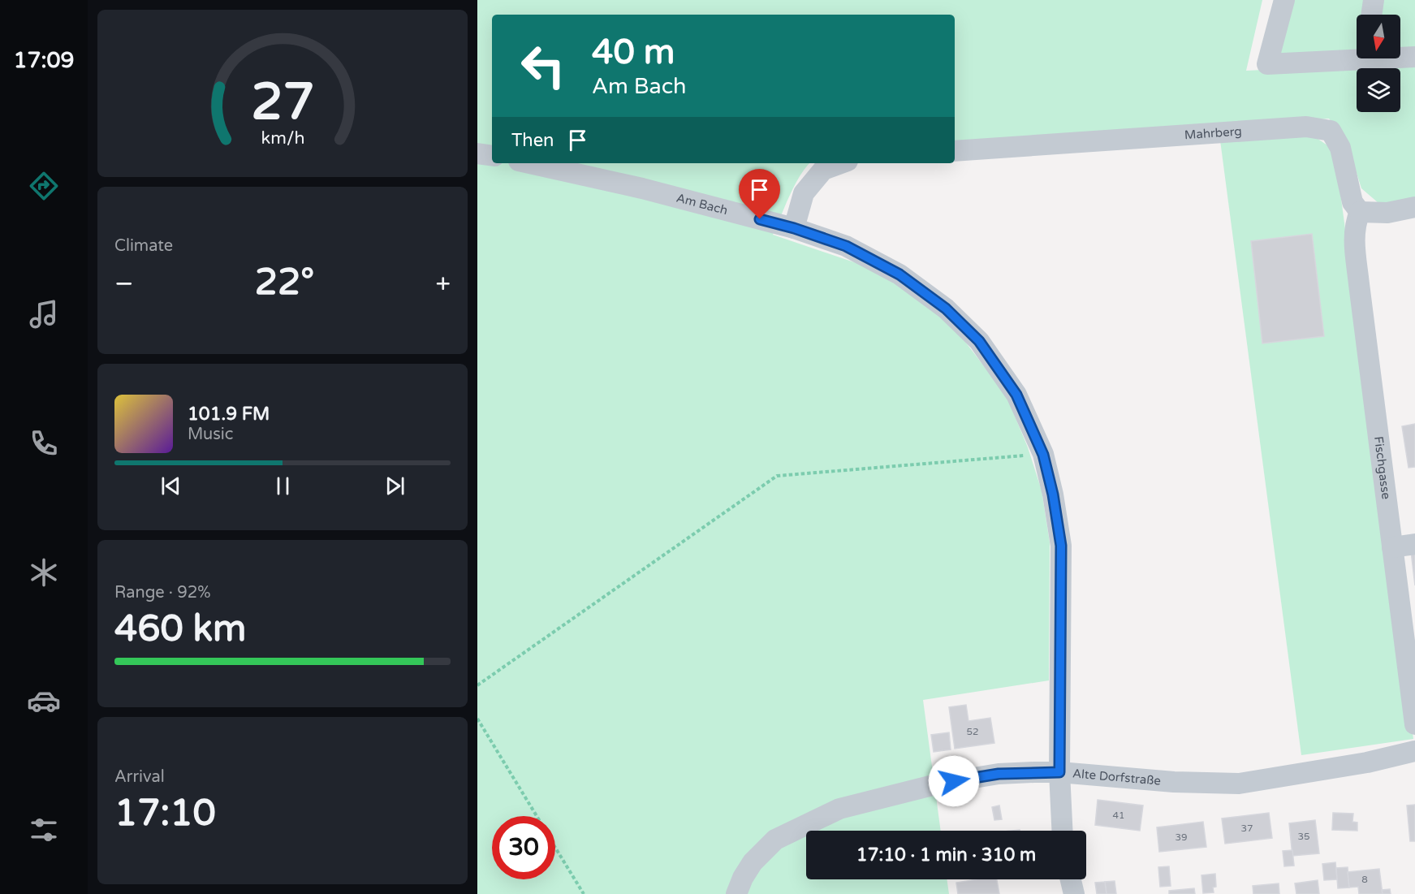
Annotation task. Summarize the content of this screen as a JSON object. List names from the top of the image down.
{
  "streets": {
    "street": [
      "Mahrberg",
      "Am Bach",
      "Fischgasse",
      "Alte Dorfstraße"
    ]
  },
  "crossings": [
    ["Mahrberg", "Fischgasse"],
    ["Am Bach", "Alte Dorfstraße"]
  ],
  "house_numbers": [
    "52",
    "41",
    "37",
    "35",
    "39",
    "8"
  ],
  "north": "bottom",
  "page": {
    "tabs": "17:09",
    "turn": ["40 m", "Am Bach"],
    "then": "Then",
    "tile": [
      "Climate",
      ["Range · 92%", "460 km"],
      ["Arrival", "17:10"]
    ],
    "heat": ["−", "22°", "+"],
    "song": ["101.9 FM", "Music"],
    "limit": "30",
    "trip": "17:10 · 1 min · 310 m",
    "gauge": ["27", "km/h"]
  }
}
